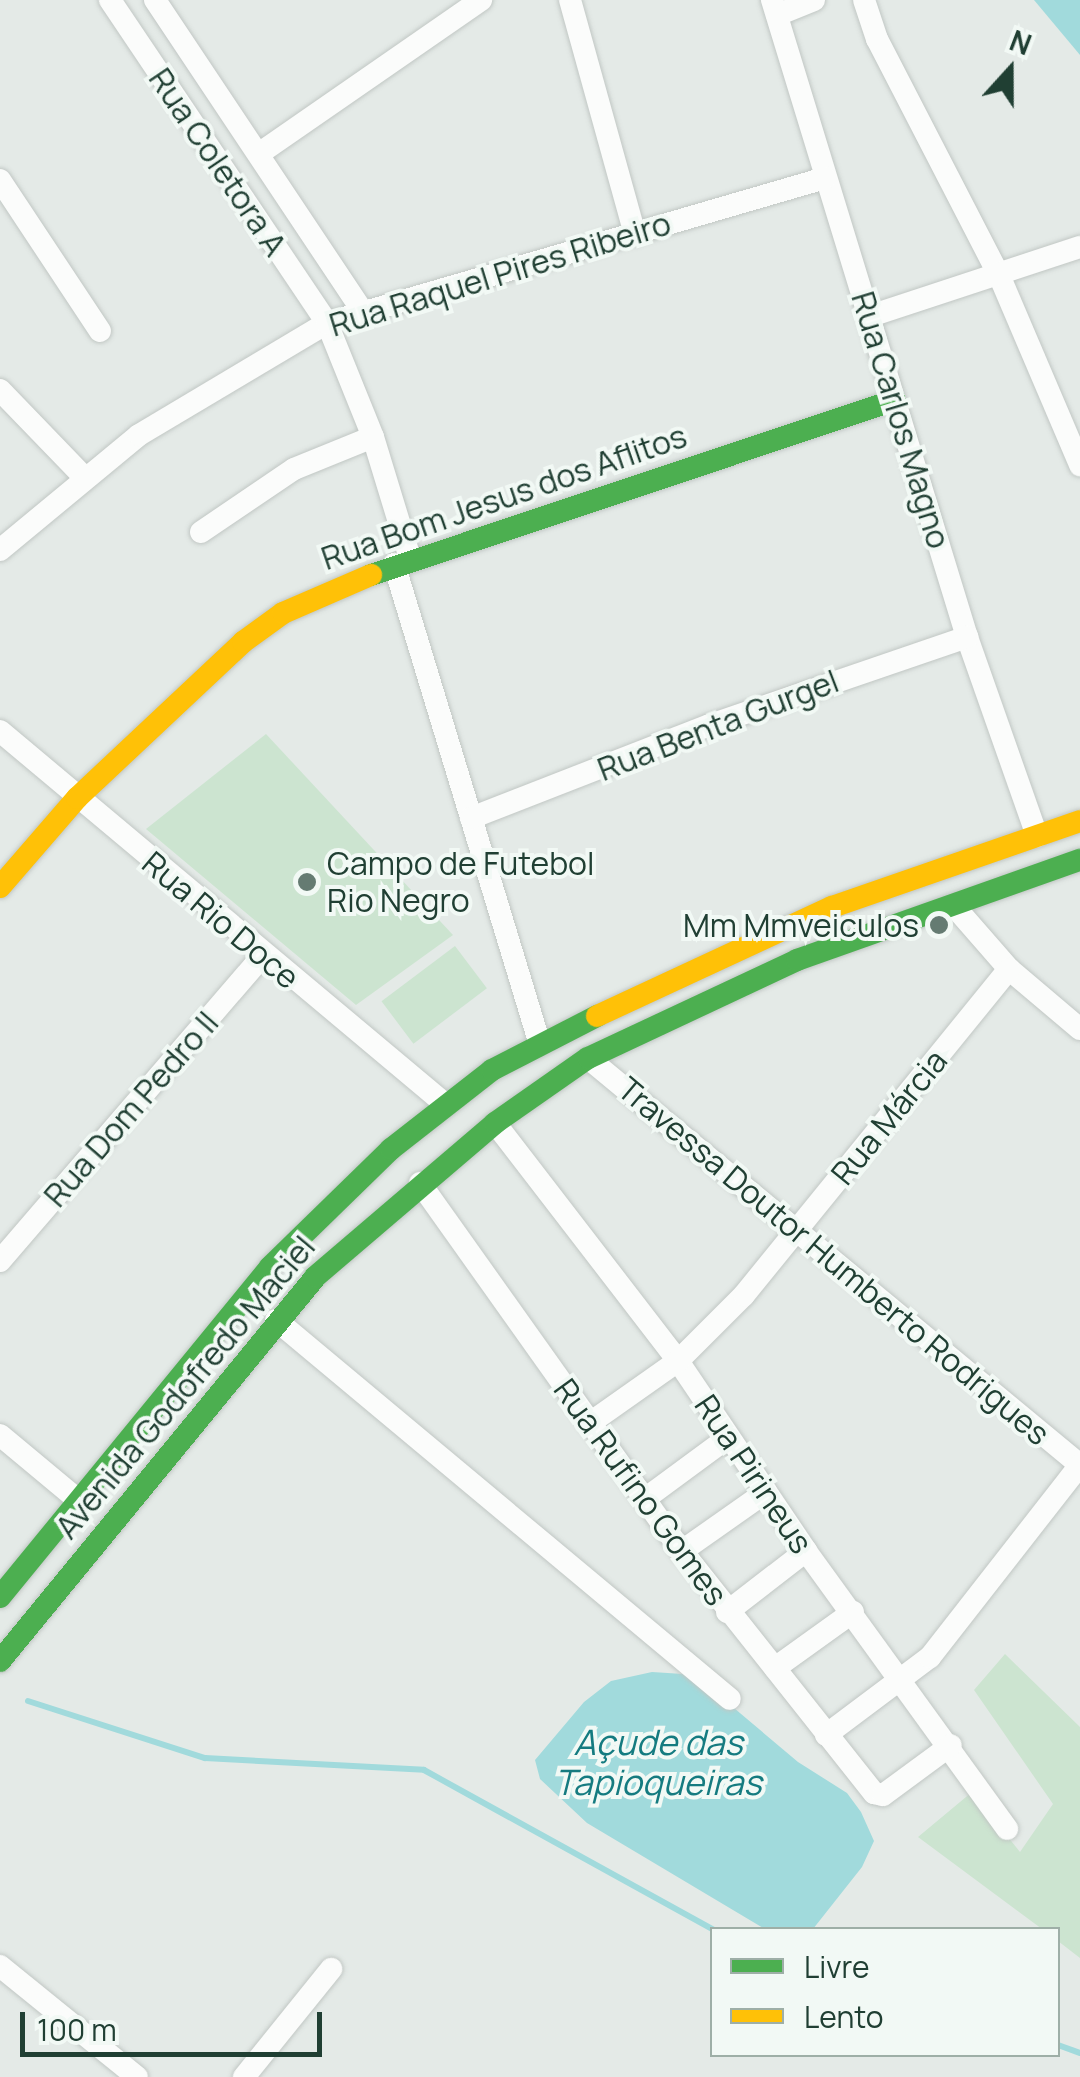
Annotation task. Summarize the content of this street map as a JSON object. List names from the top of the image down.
{
  "streets": {
    "main road": ["Rua Bom Jesus dos Aflitos", "Avenida Godofredo Maciel"],
    "street": [
      "Rua Coletora A",
      "Rua Raquel Pires Ribeiro",
      "Rua Carlos Magno",
      "Rua Benta Gurgel",
      "Rua Rio Doce",
      "Rua Dom Pedro II",
      "Rua Márcia",
      "Travessa Doutor Humberto Rodrigues",
      "Rua Pirineus",
      "Rua Rufino Gomes"
    ]
  },
  "crossings": [
    ["Rua Coletora A", "Rua Raquel Pires Ribeiro"],
    ["Rua Coletora A", "Rua Bom Jesus dos Aflitos"],
    ["Rua Coletora A", "Rua Benta Gurgel"],
    ["Rua Coletora A", "Avenida Godofredo Maciel"],
    ["Rua Raquel Pires Ribeiro", "Rua Carlos Magno"],
    ["Rua Carlos Magno", "Rua Bom Jesus dos Aflitos"],
    ["Rua Carlos Magno", "Rua Benta Gurgel"],
    ["Rua Carlos Magno", "Avenida Godofredo Maciel"],
    ["Rua Bom Jesus dos Aflitos", "Rua Rio Doce"],
    ["Rua Rio Doce", "Rua Dom Pedro II"],
    ["Rua Rio Doce", "Avenida Godofredo Maciel"],
    ["Rua Márcia", "Travessa Doutor Humberto Rodrigues"],
    ["Rua Márcia", "Rua Pirineus"],
    ["Rua Márcia", "Rua Rufino Gomes"],
    ["Travessa Doutor Humberto Rodrigues", "Avenida Godofredo Maciel"],
    ["Avenida Godofredo Maciel", "Rua Pirineus"],
    ["Avenida Godofredo Maciel", "Rua Rufino Gomes"],
    ["Rua Pirineus", "Rua Rufino Gomes"]
  ],
  "water": ["Açude das Tapioqueiras"],
  "places": ["Campo de Futebol Rio Negro", "Mm Mmveiculos"],
  "legend": ["Livre", "Lento"],
  "scale_bar": "100 m",
  "north": "top"
}
